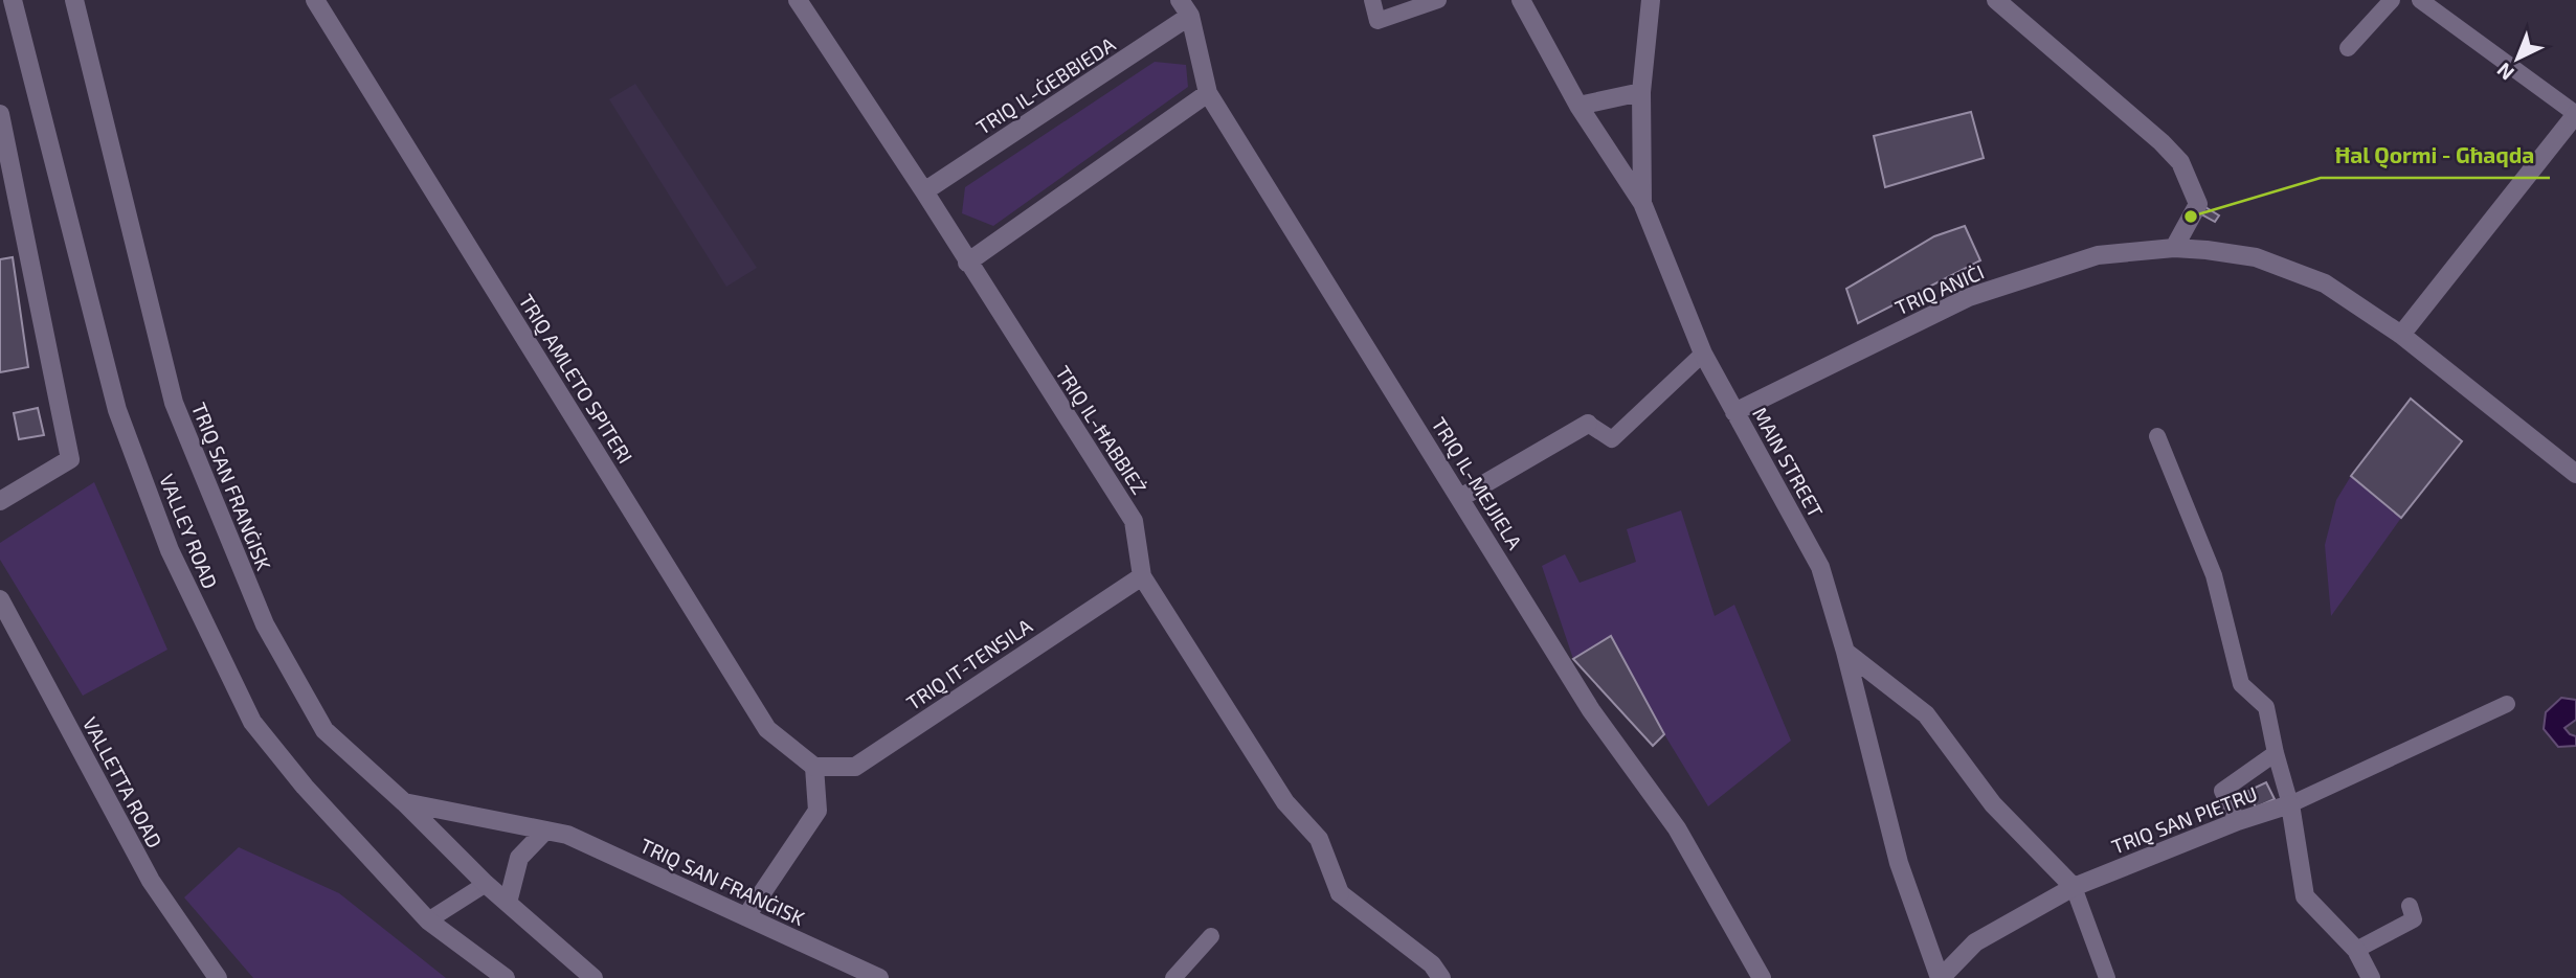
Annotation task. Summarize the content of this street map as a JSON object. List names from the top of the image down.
{
  "streets": {
    "street": [
      "TRIQ IL-ĠEBBIEDA",
      "TRIQ ANIĊI",
      "TRIQ AMLETO SPITERI",
      "TRIQ IL-ĦABBIEŻ",
      "MAIN STREET",
      "TRIQ IL-MEJJIELA",
      "TRIQ SAN FRANĠISK",
      "VALLEY ROAD",
      "TRIQ IT-TENSILA",
      "VALLETTA ROAD",
      "TRIQ SAN PIETRU"
    ]
  },
  "crossings": [
    ["TRIQ IL-ĠEBBIEDA", "TRIQ IL-ĦABBIEŻ"],
    ["TRIQ IL-ĠEBBIEDA", "TRIQ IL-MEJJIELA"],
    ["TRIQ ANIĊI", "MAIN STREET"],
    ["TRIQ AMLETO SPITERI", "TRIQ IT-TENSILA"],
    ["TRIQ IL-ĦABBIEŻ", "TRIQ IT-TENSILA"],
    ["MAIN STREET", "TRIQ SAN PIETRU"]
  ],
  "places": ["Ħal Qormi - Għaqda"],
  "north": "bottom left"
}
